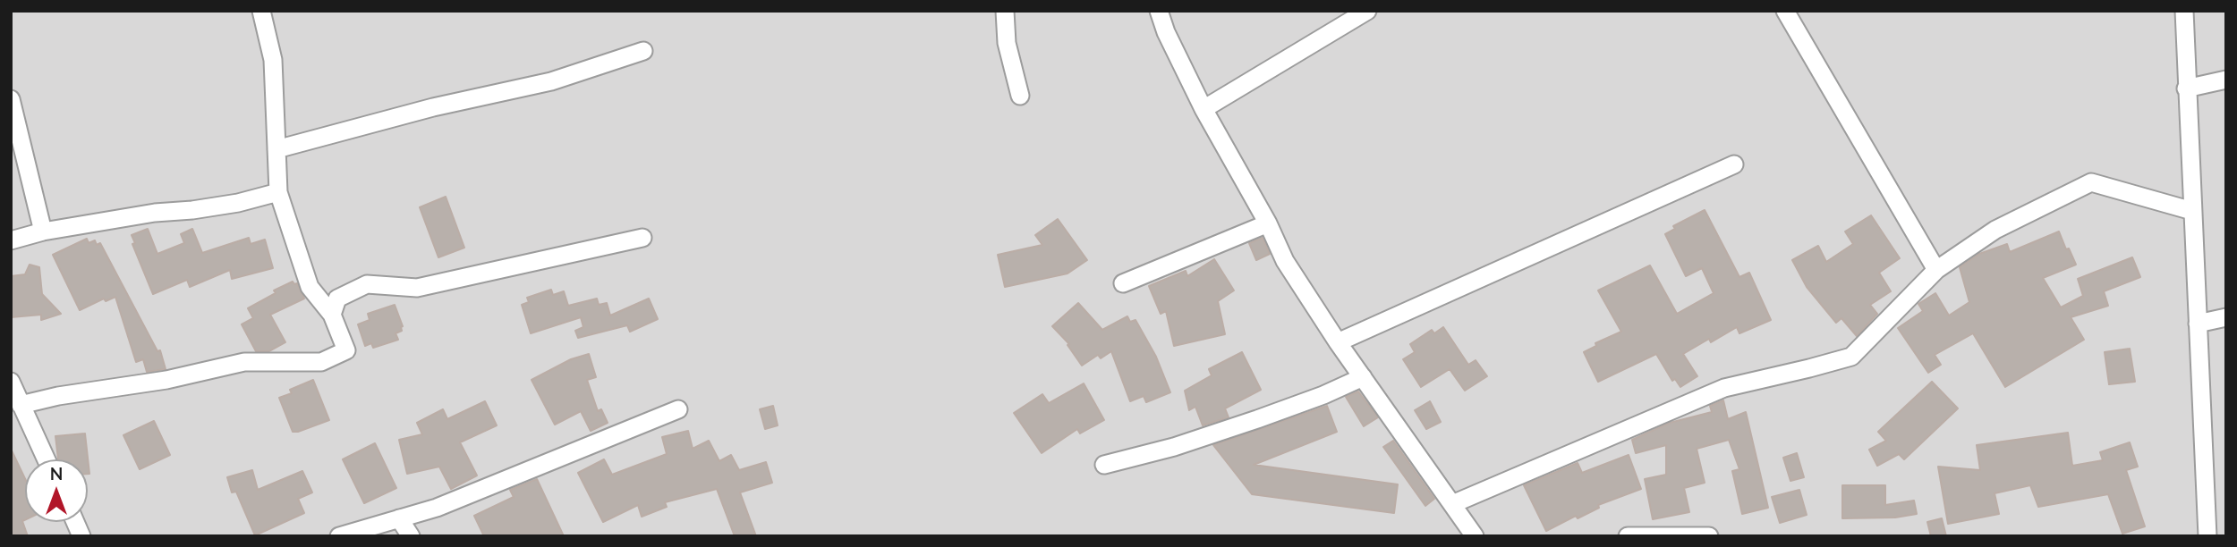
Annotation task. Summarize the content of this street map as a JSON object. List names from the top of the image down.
{
  "north": "top"
}
